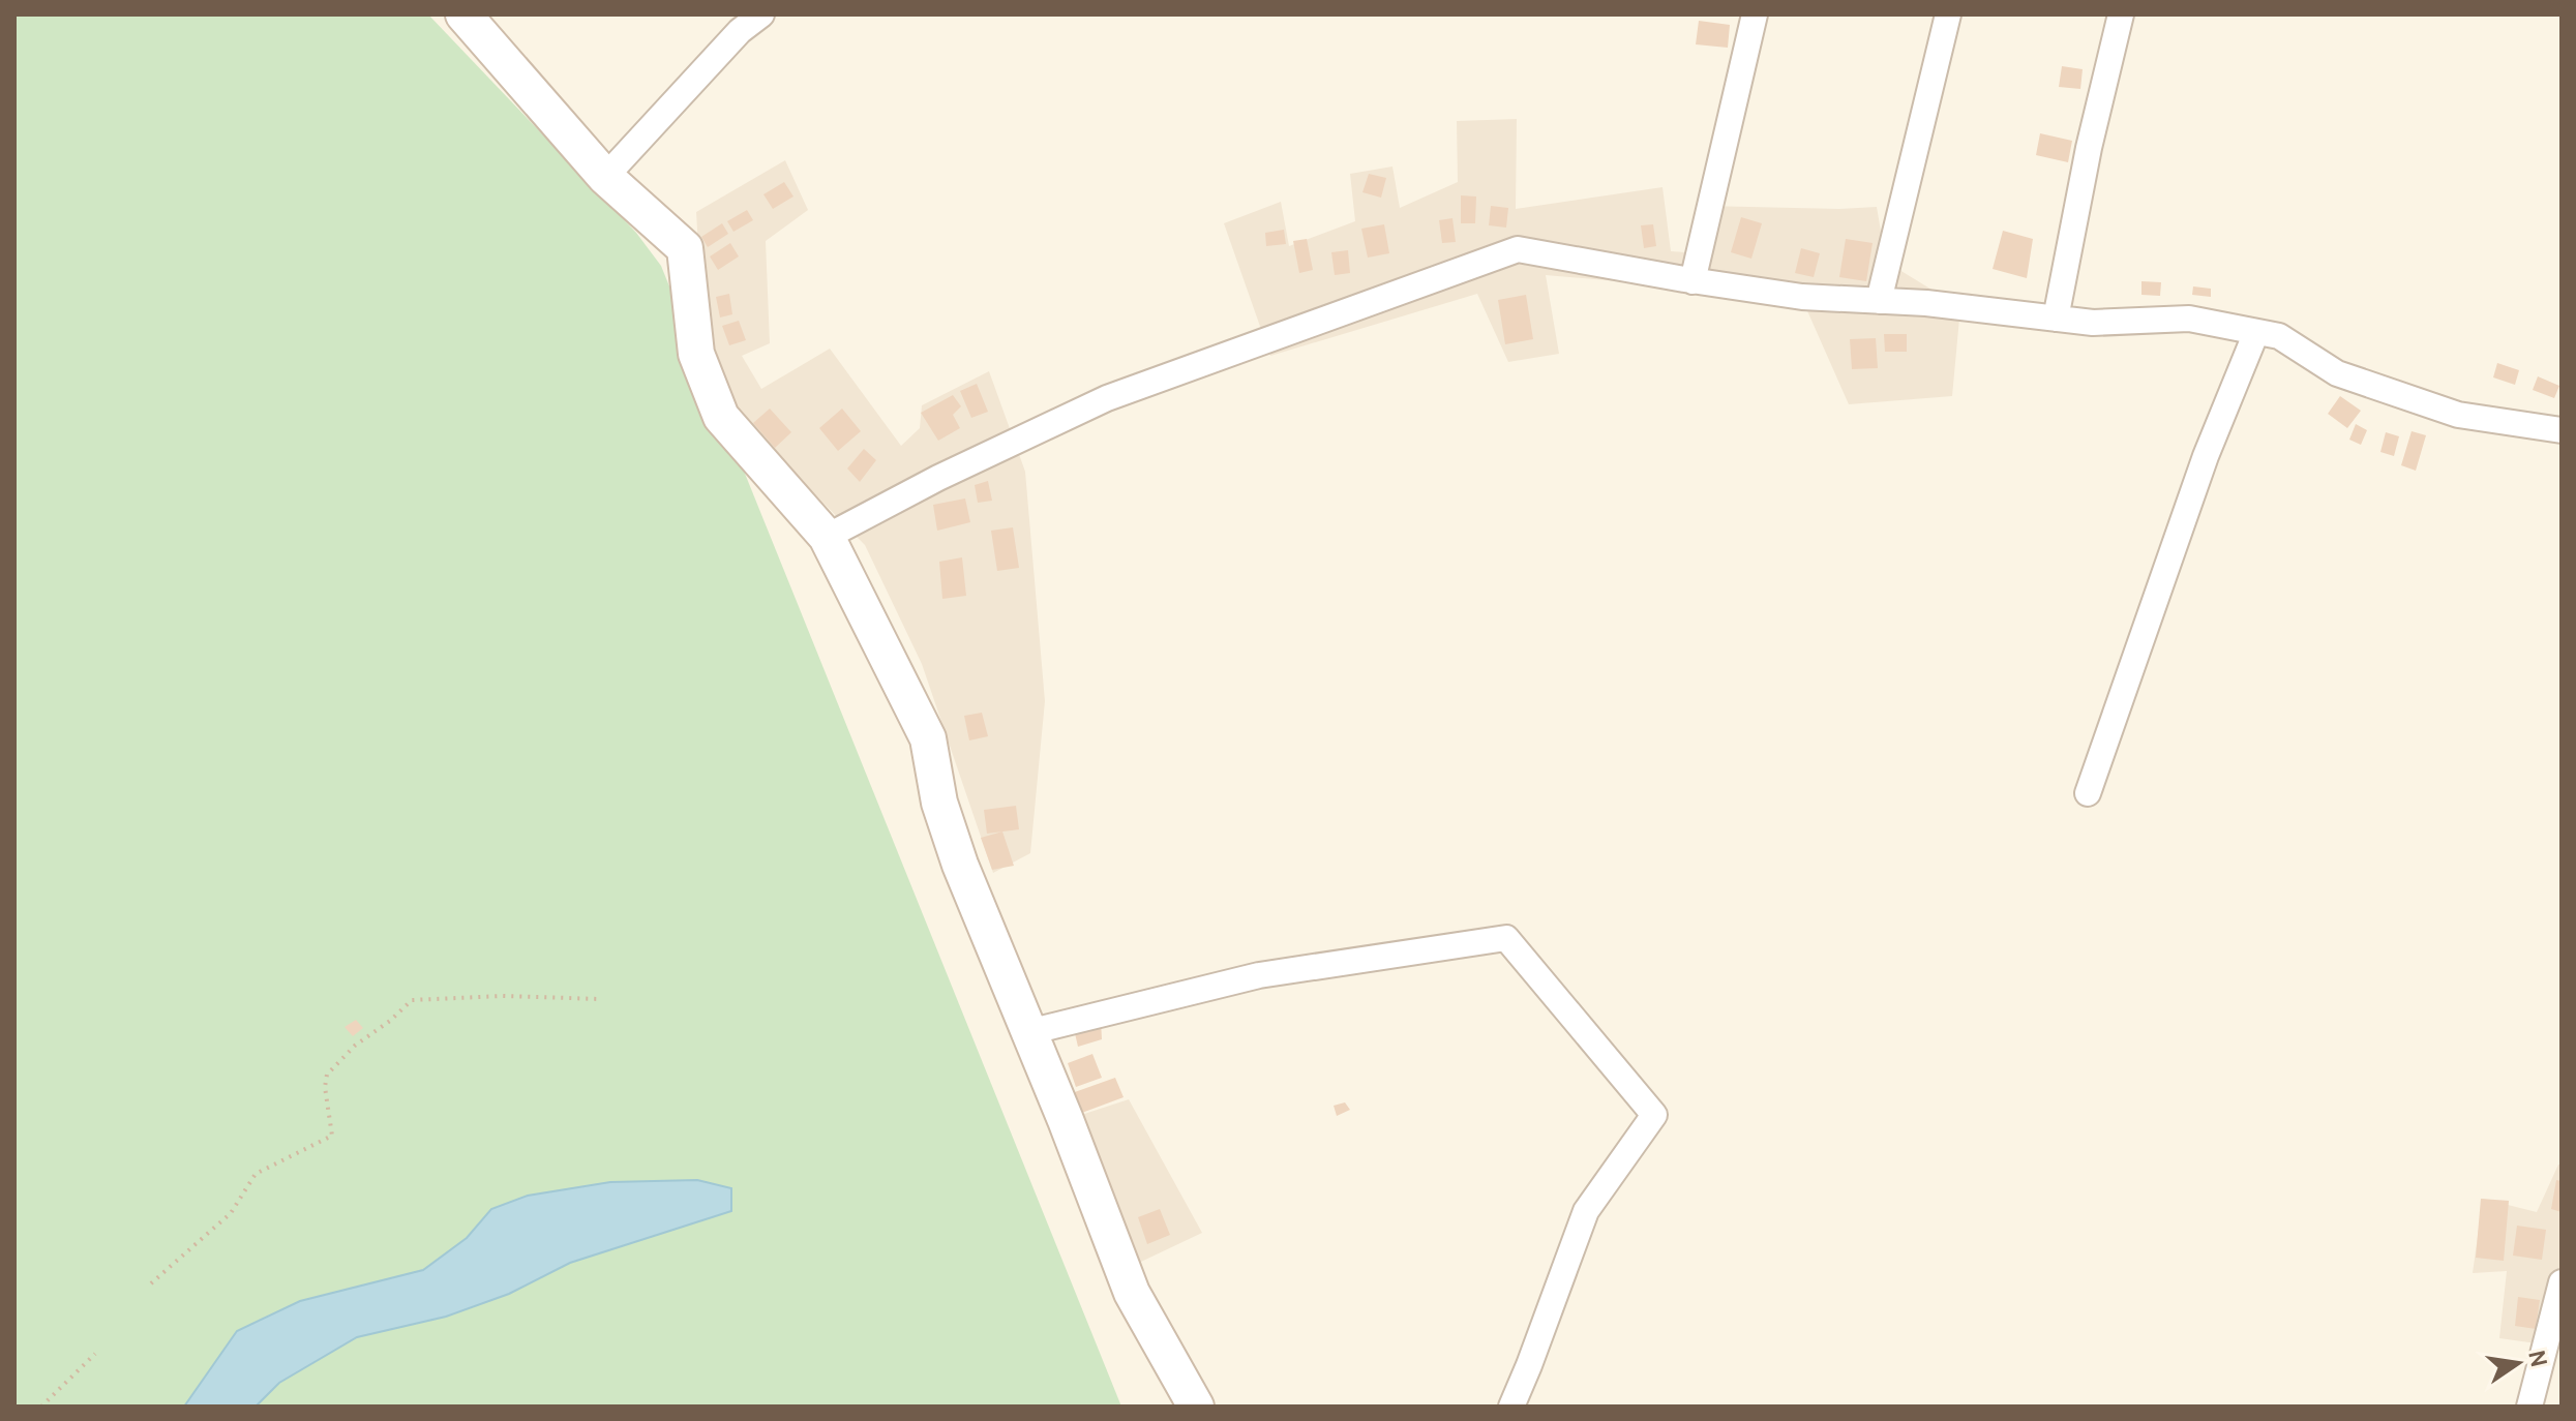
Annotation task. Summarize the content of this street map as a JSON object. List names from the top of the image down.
{
  "north": "right"
}
